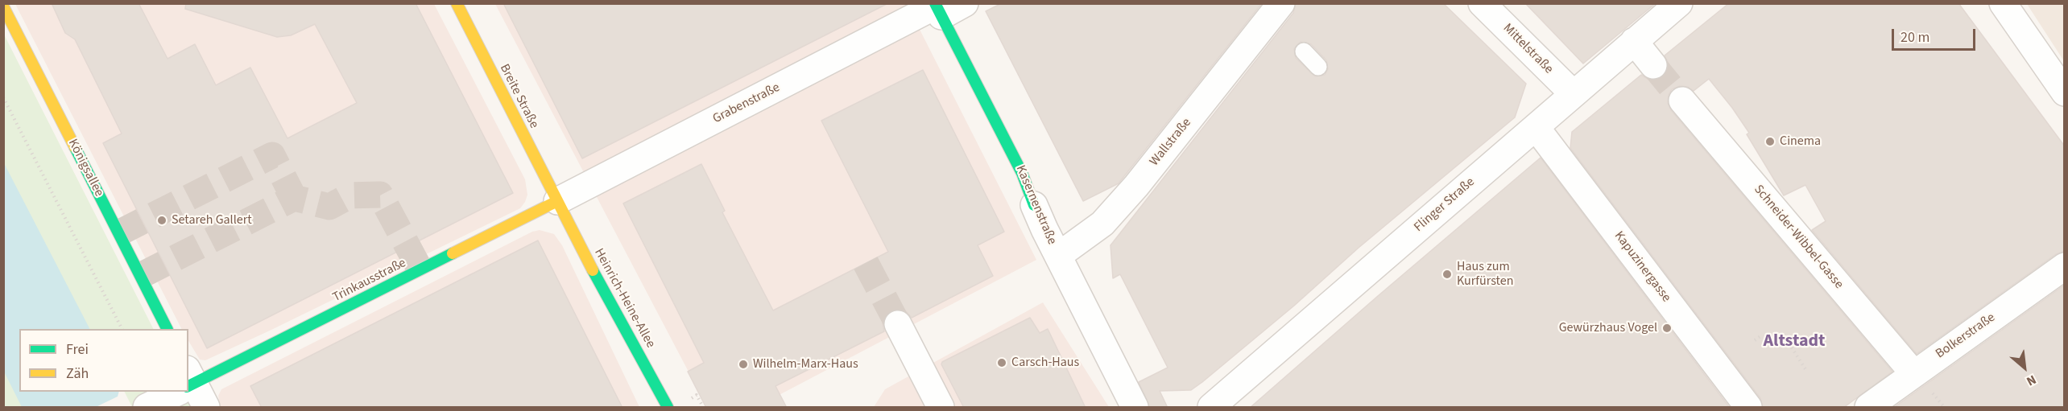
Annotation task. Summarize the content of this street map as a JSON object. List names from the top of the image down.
{
  "streets": {
    "street": [
      "Mittelstraße",
      "Breite Straße",
      "Grabenstraße",
      "Wallstraße",
      "Königsallee",
      "Kasernenstraße",
      "Flinger Straße",
      "Schneider-Wibbel-Gasse",
      "Kapuzinergasse",
      "Trinkausstraße",
      "Heinrich-Heine-Allee",
      "Bolkerstraße"
    ]
  },
  "crossings": [
    ["Mittelstraße", "Flinger Straße"],
    ["Breite Straße", "Grabenstraße"],
    ["Breite Straße", "Trinkausstraße"],
    ["Breite Straße", "Heinrich-Heine-Allee"],
    ["Grabenstraße", "Kasernenstraße"],
    ["Grabenstraße", "Trinkausstraße"],
    ["Grabenstraße", "Heinrich-Heine-Allee"],
    ["Wallstraße", "Kasernenstraße"],
    ["Flinger Straße", "Kapuzinergasse"],
    ["Schneider-Wibbel-Gasse", "Bolkerstraße"],
    ["Trinkausstraße", "Heinrich-Heine-Allee"]
  ],
  "districts": ["Altstadt"],
  "places": [
    "Cinema",
    "Setareh Gallert",
    "Haus zum Kurfürsten",
    "Gewürzhaus Vogel",
    "Carsch-Haus",
    "Wilhelm-Marx-Haus"
  ],
  "legend": ["Frei", "Zäh"],
  "scale_bar": "20 m",
  "north": "bottom right"
}
